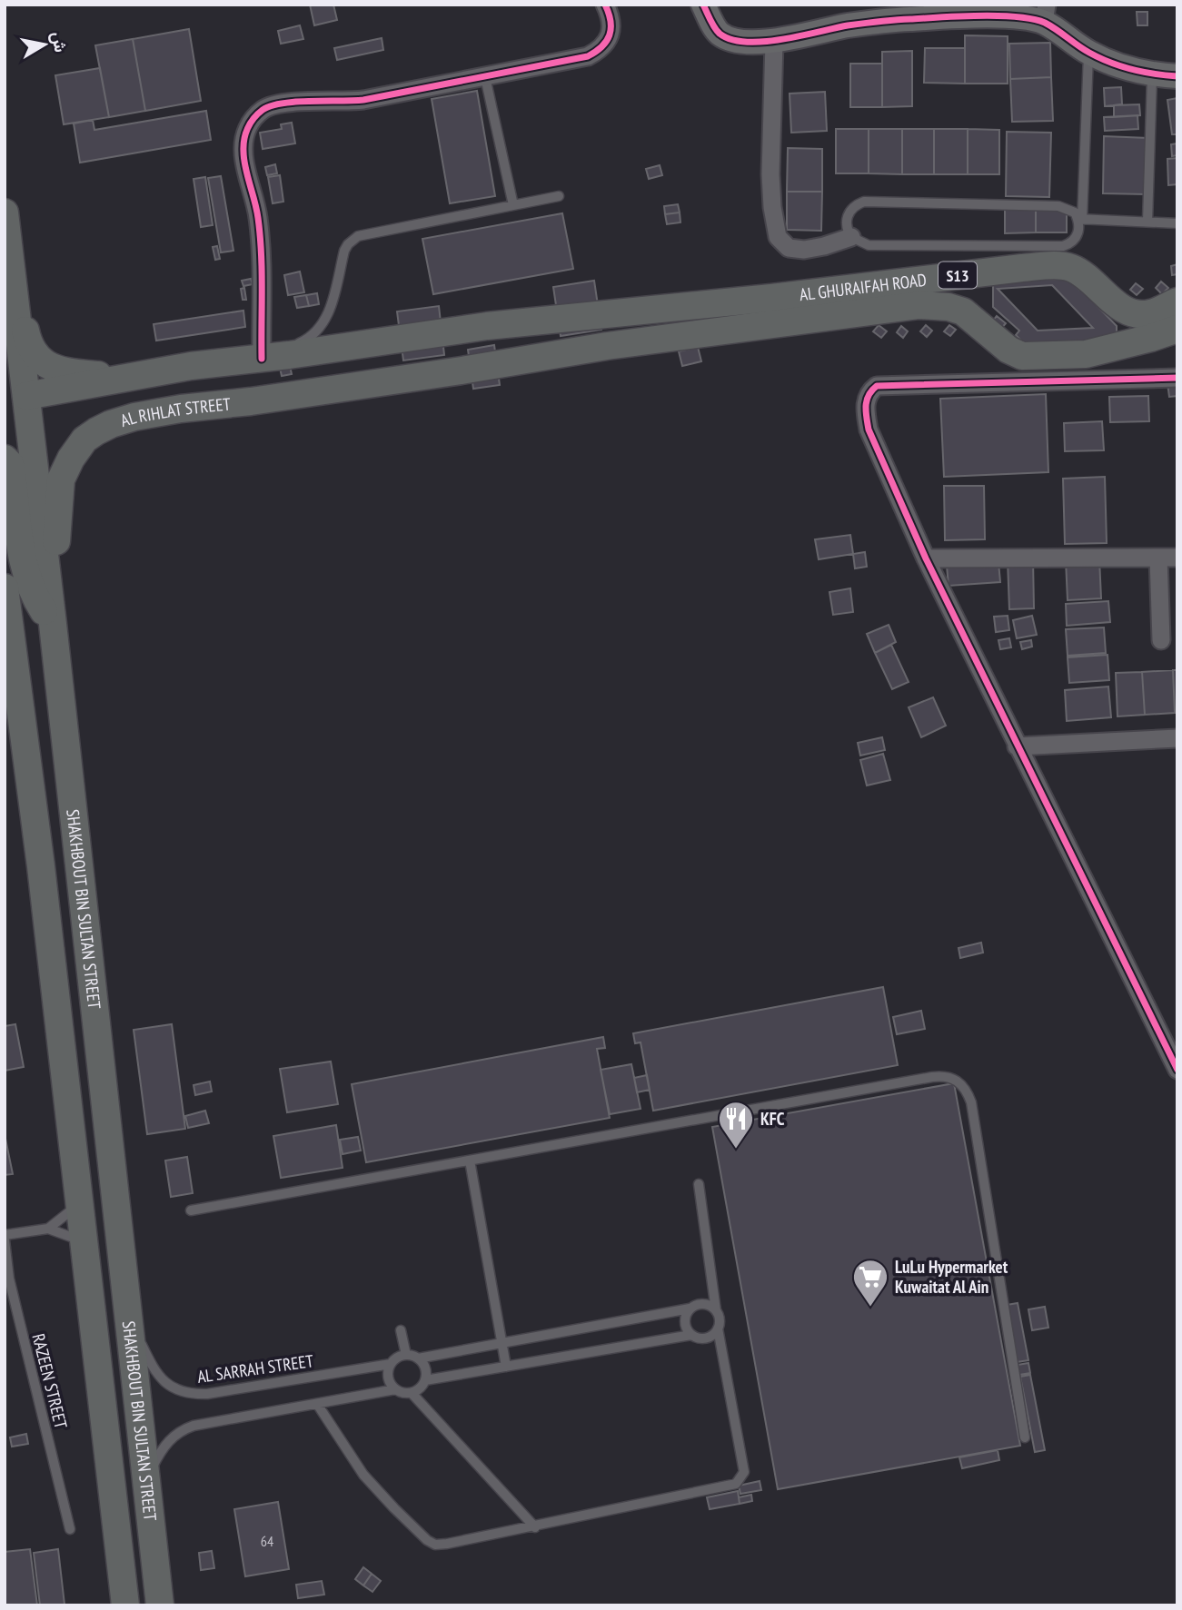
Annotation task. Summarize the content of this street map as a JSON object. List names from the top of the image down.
{
  "streets": {
    "main road": [
      "S13",
      "AL GHURAIFAH ROAD",
      "AL RIHLAT STREET",
      "SHAKHBOUT BIN SULTAN STREET"
    ],
    "lane": ["AL SARRAH STREET", "RAZEEN STREET"]
  },
  "crossings": [
    ["AL GHURAIFAH ROAD", "AL RIHLAT STREET"],
    ["AL RIHLAT STREET", "SHAKHBOUT BIN SULTAN STREET"],
    ["SHAKHBOUT BIN SULTAN STREET", "AL SARRAH STREET"]
  ],
  "places": {
    "restaurant": ["KFC"],
    "supermarket": ["LuLu Hypermarket Kuwaitat Al Ain"]
  },
  "house_numbers": ["64"],
  "north": "right"
}
